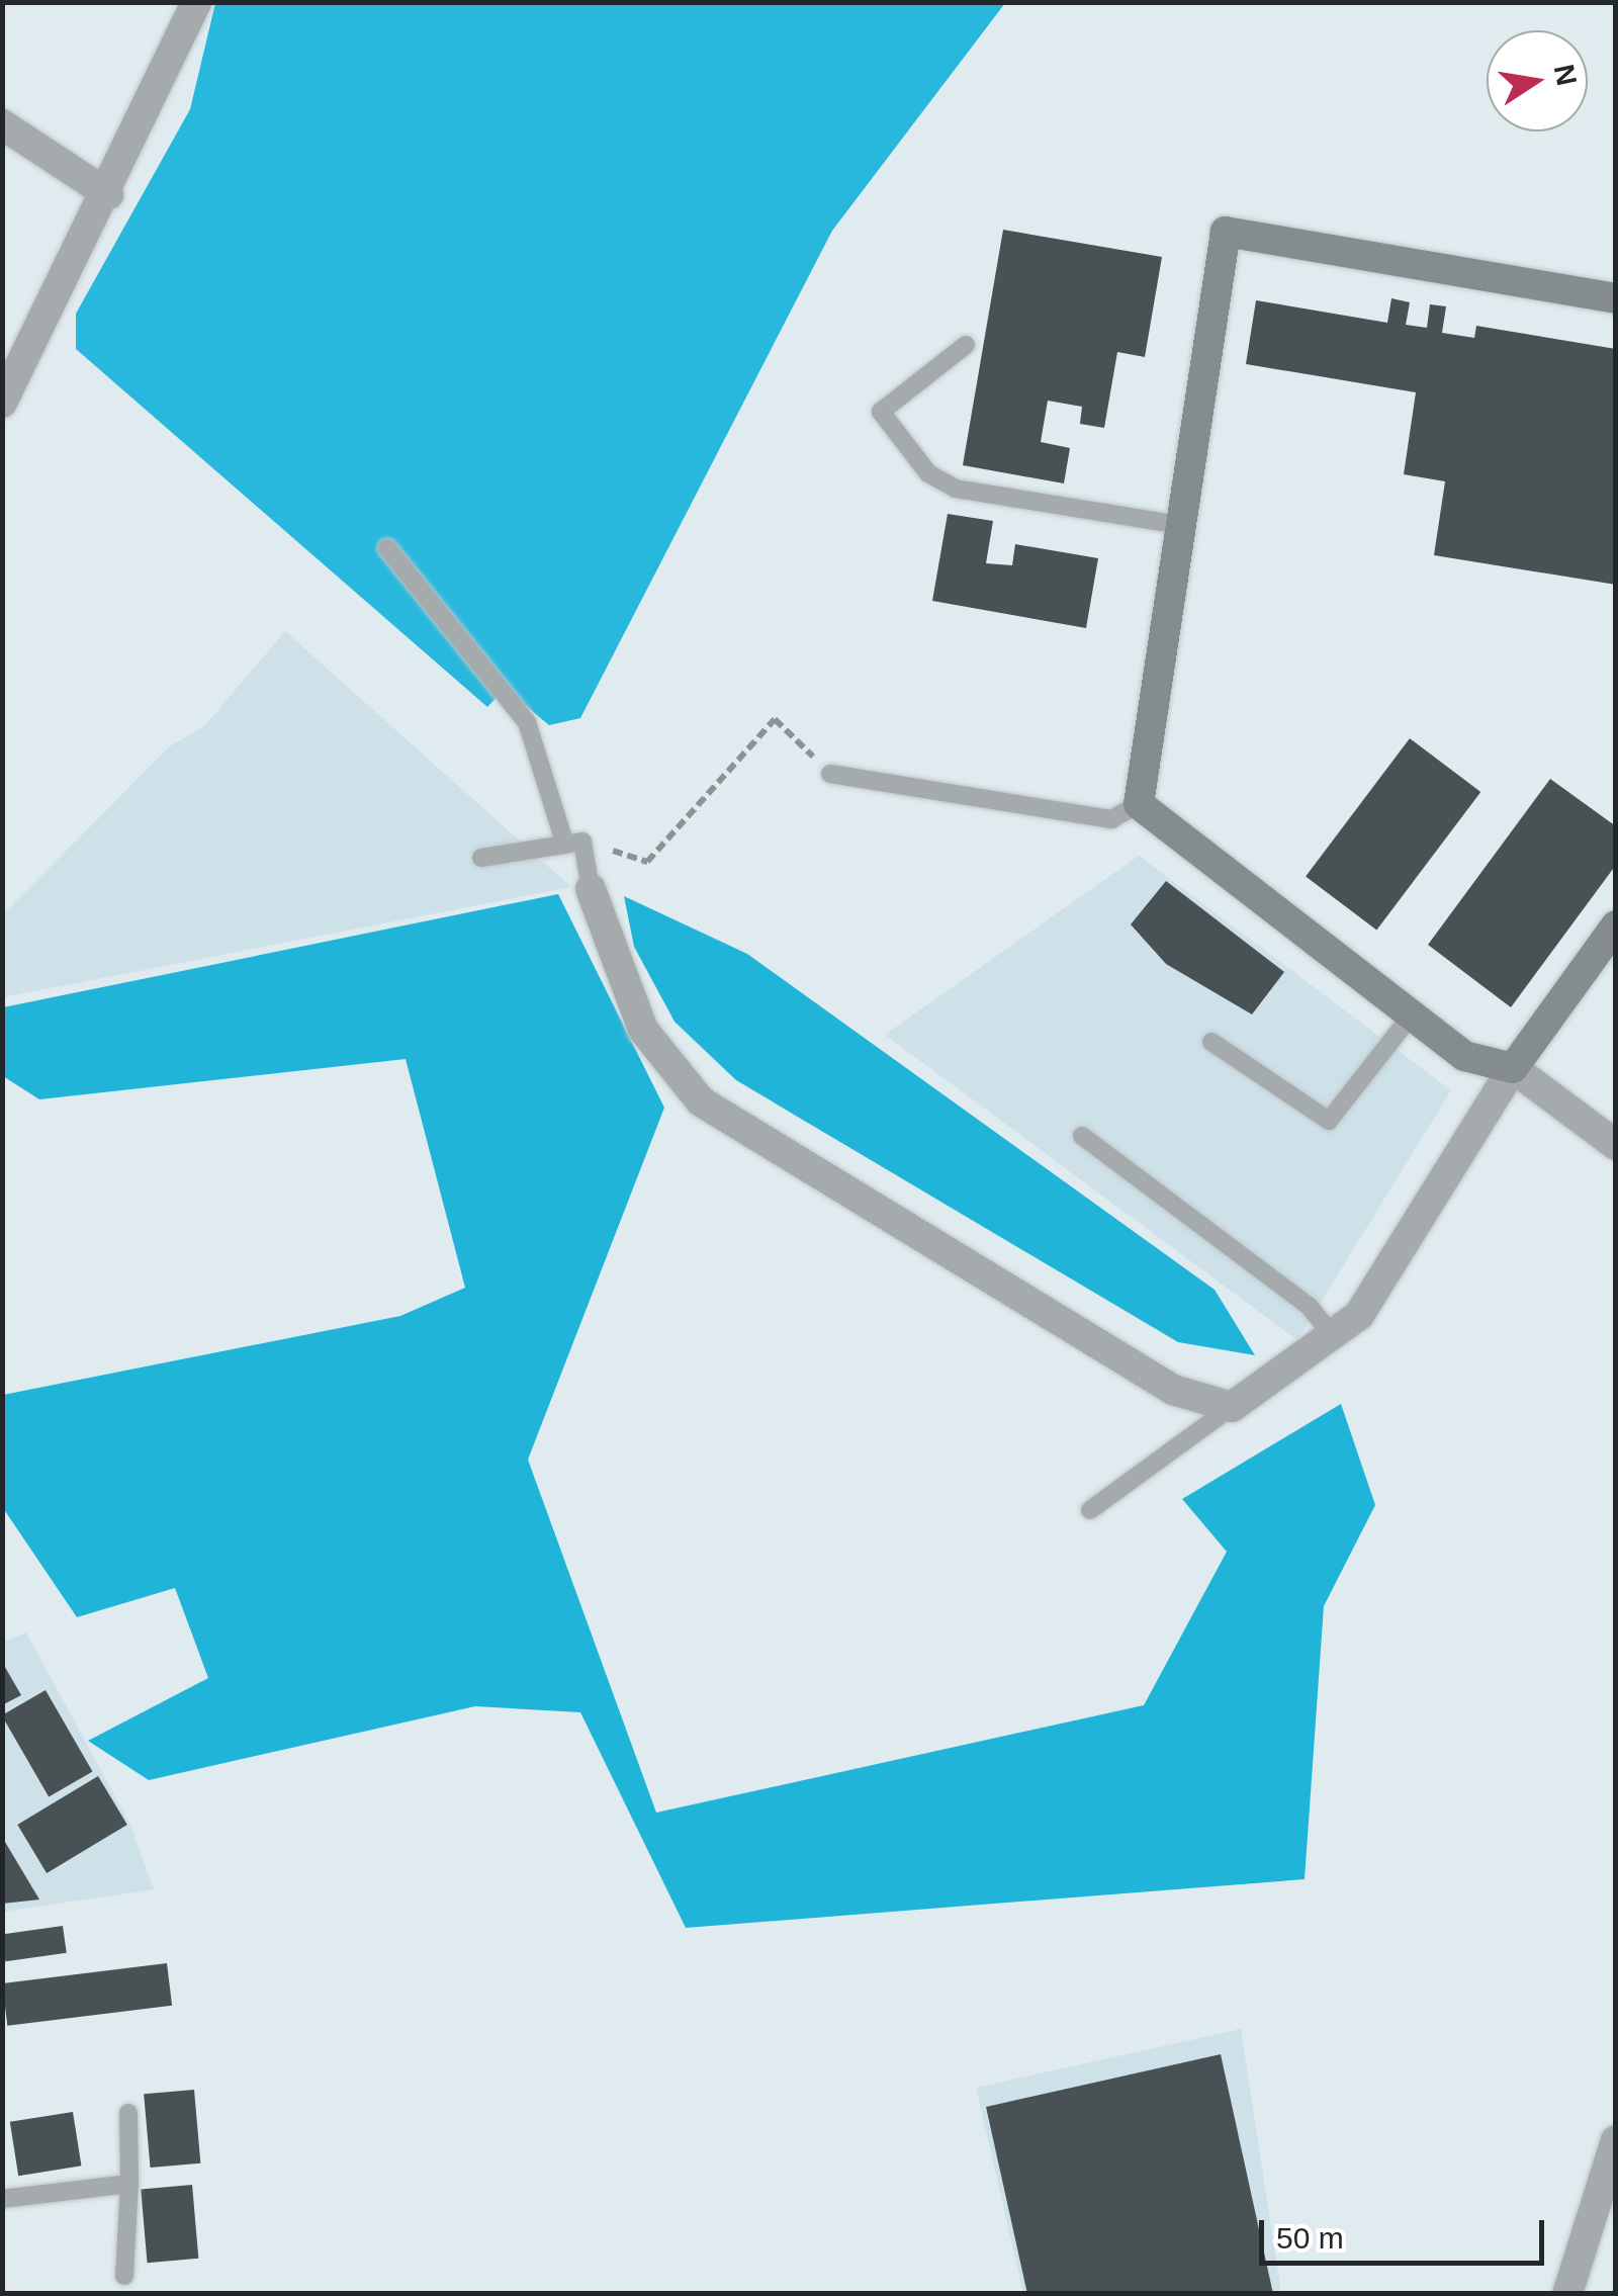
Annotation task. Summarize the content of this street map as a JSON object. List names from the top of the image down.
{
  "scale_bar": "50 m",
  "north": "right"
}
